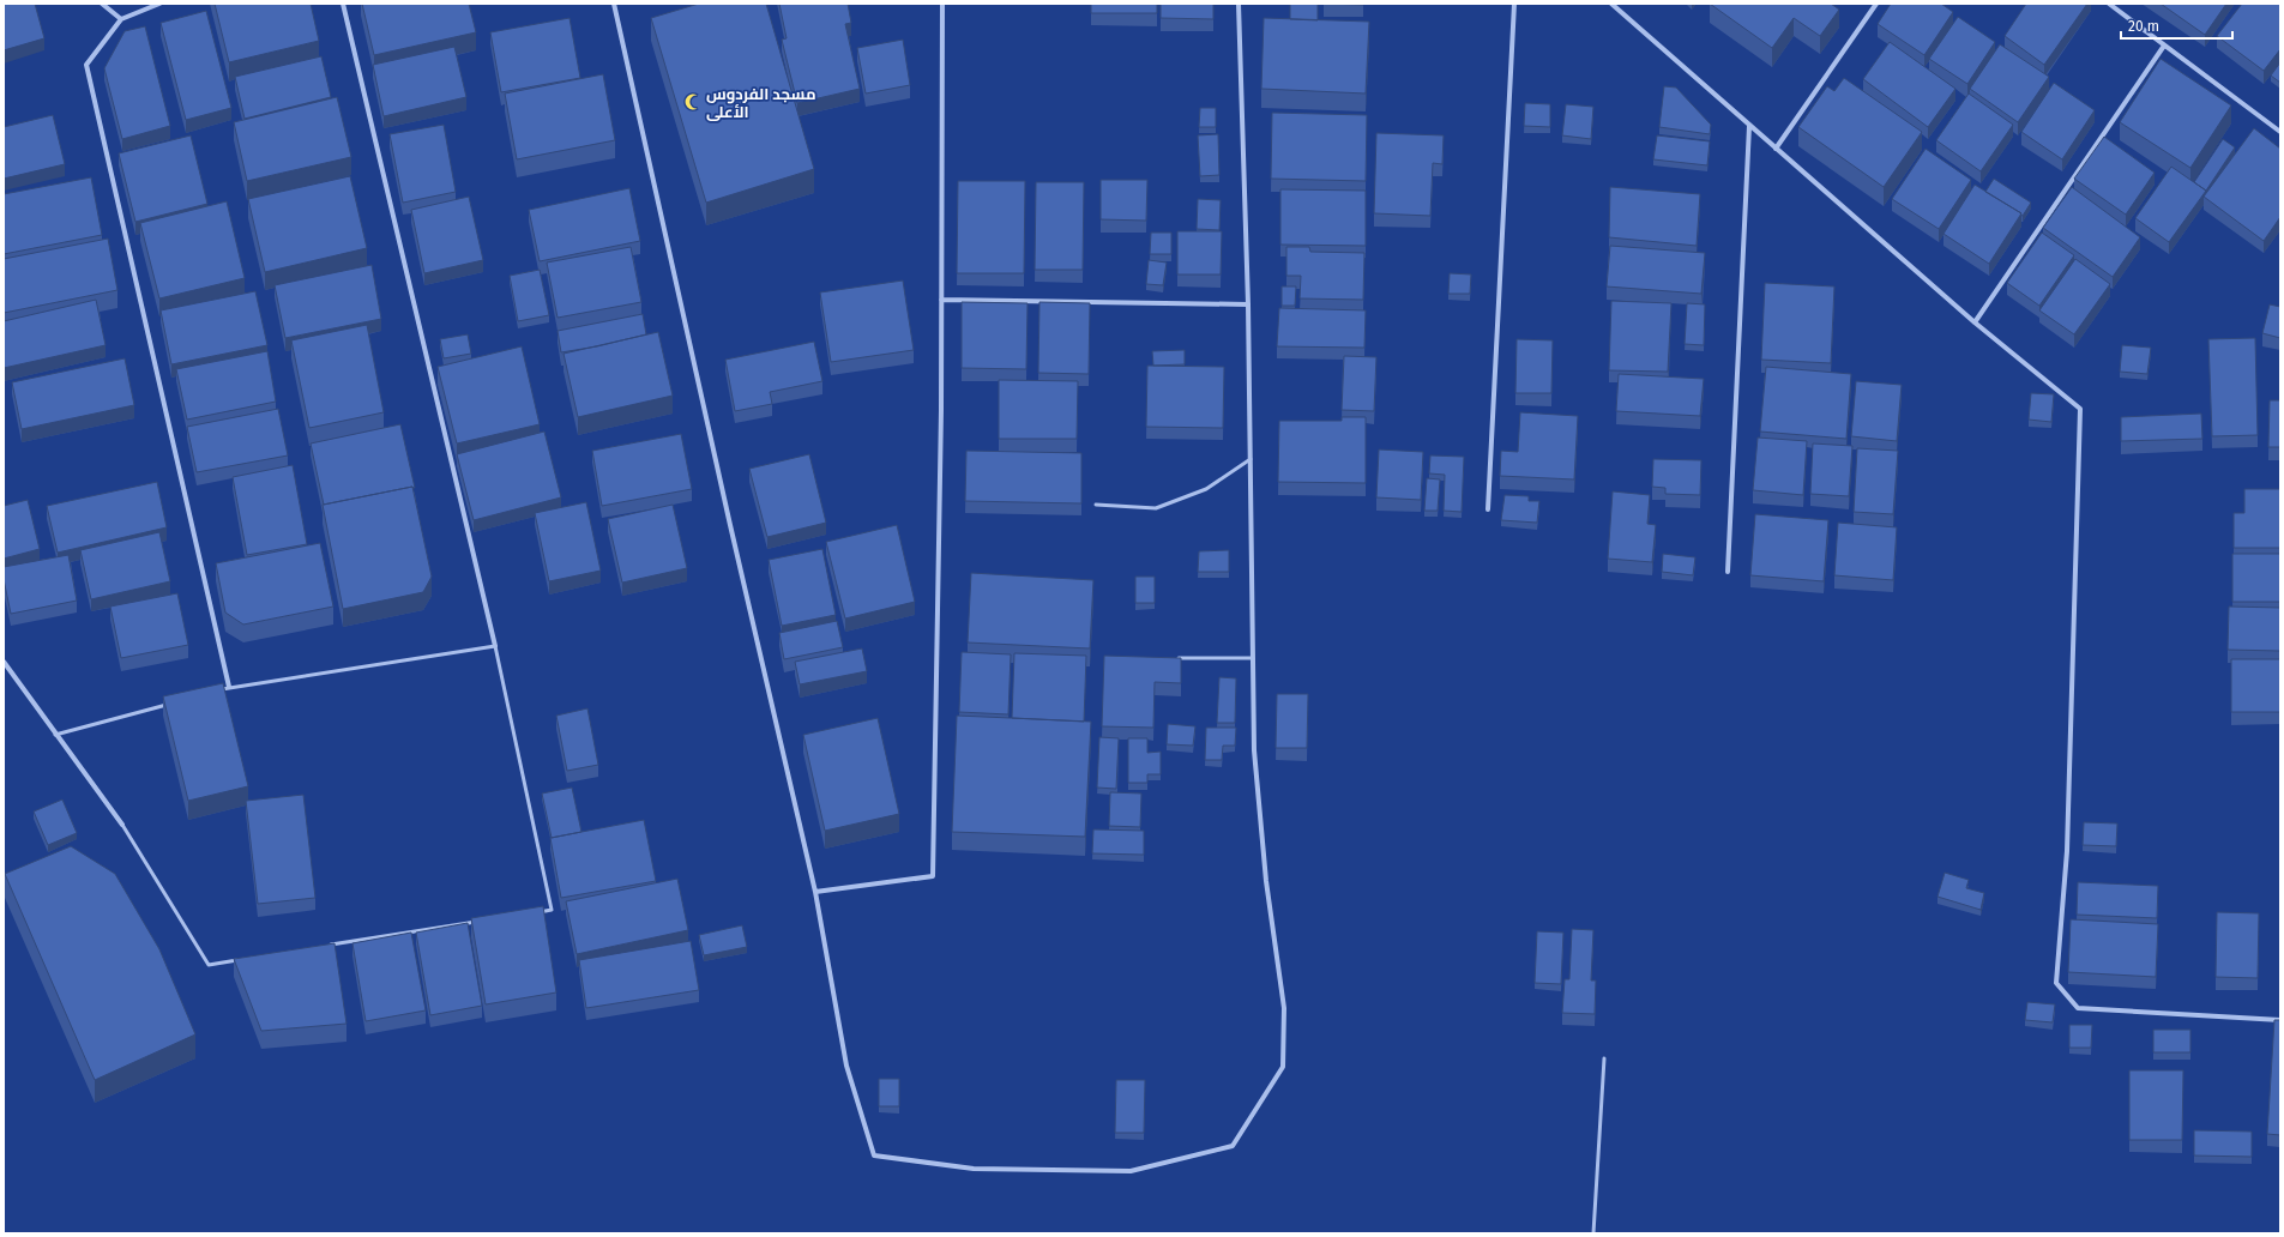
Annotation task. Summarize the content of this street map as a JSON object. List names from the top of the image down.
{
  "places": {
    "mosque": ["مسجد الفردوس الأعلى"]
  },
  "scale_bar": "20 m"
}
